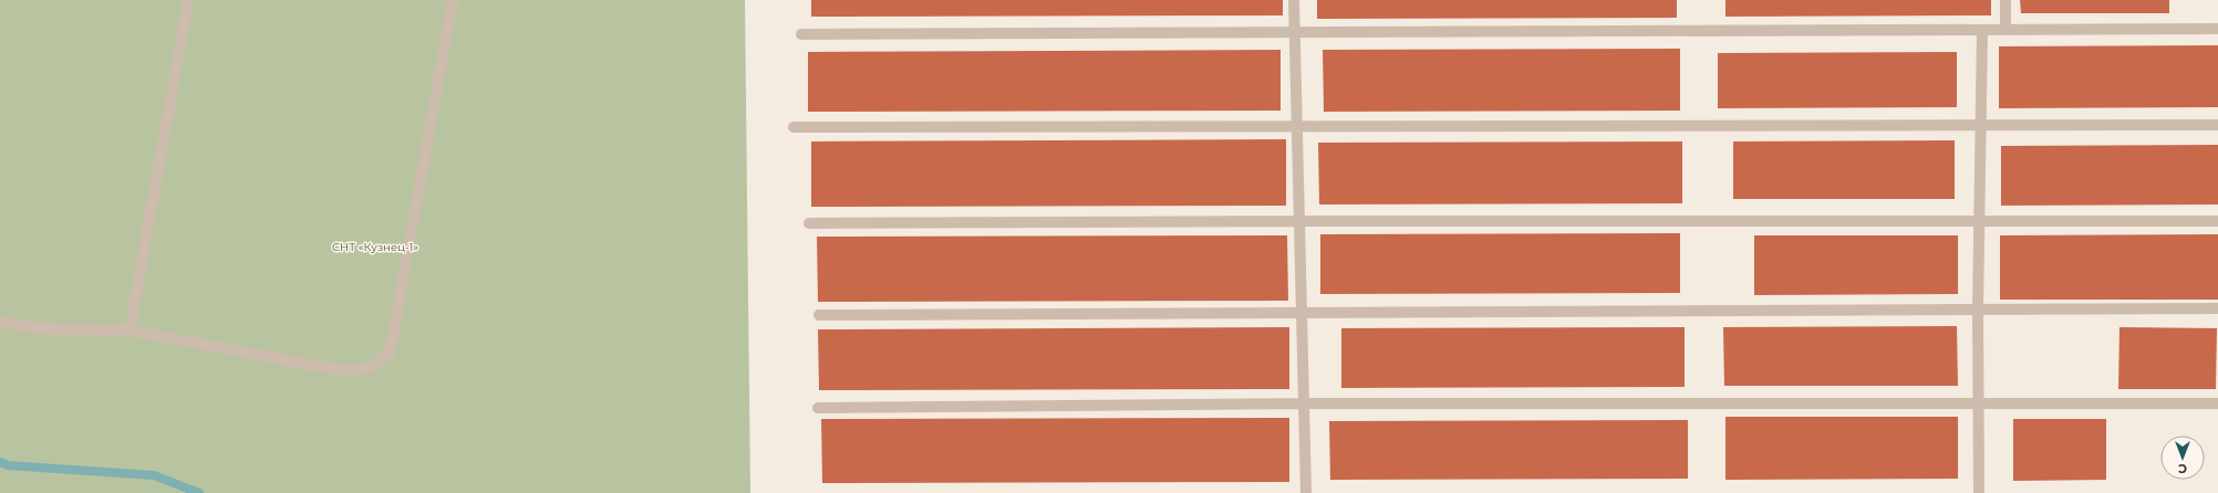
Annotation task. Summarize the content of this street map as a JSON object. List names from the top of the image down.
{
  "parks": ["СНТ «Кузнец-1»"],
  "north": "bottom"
}
